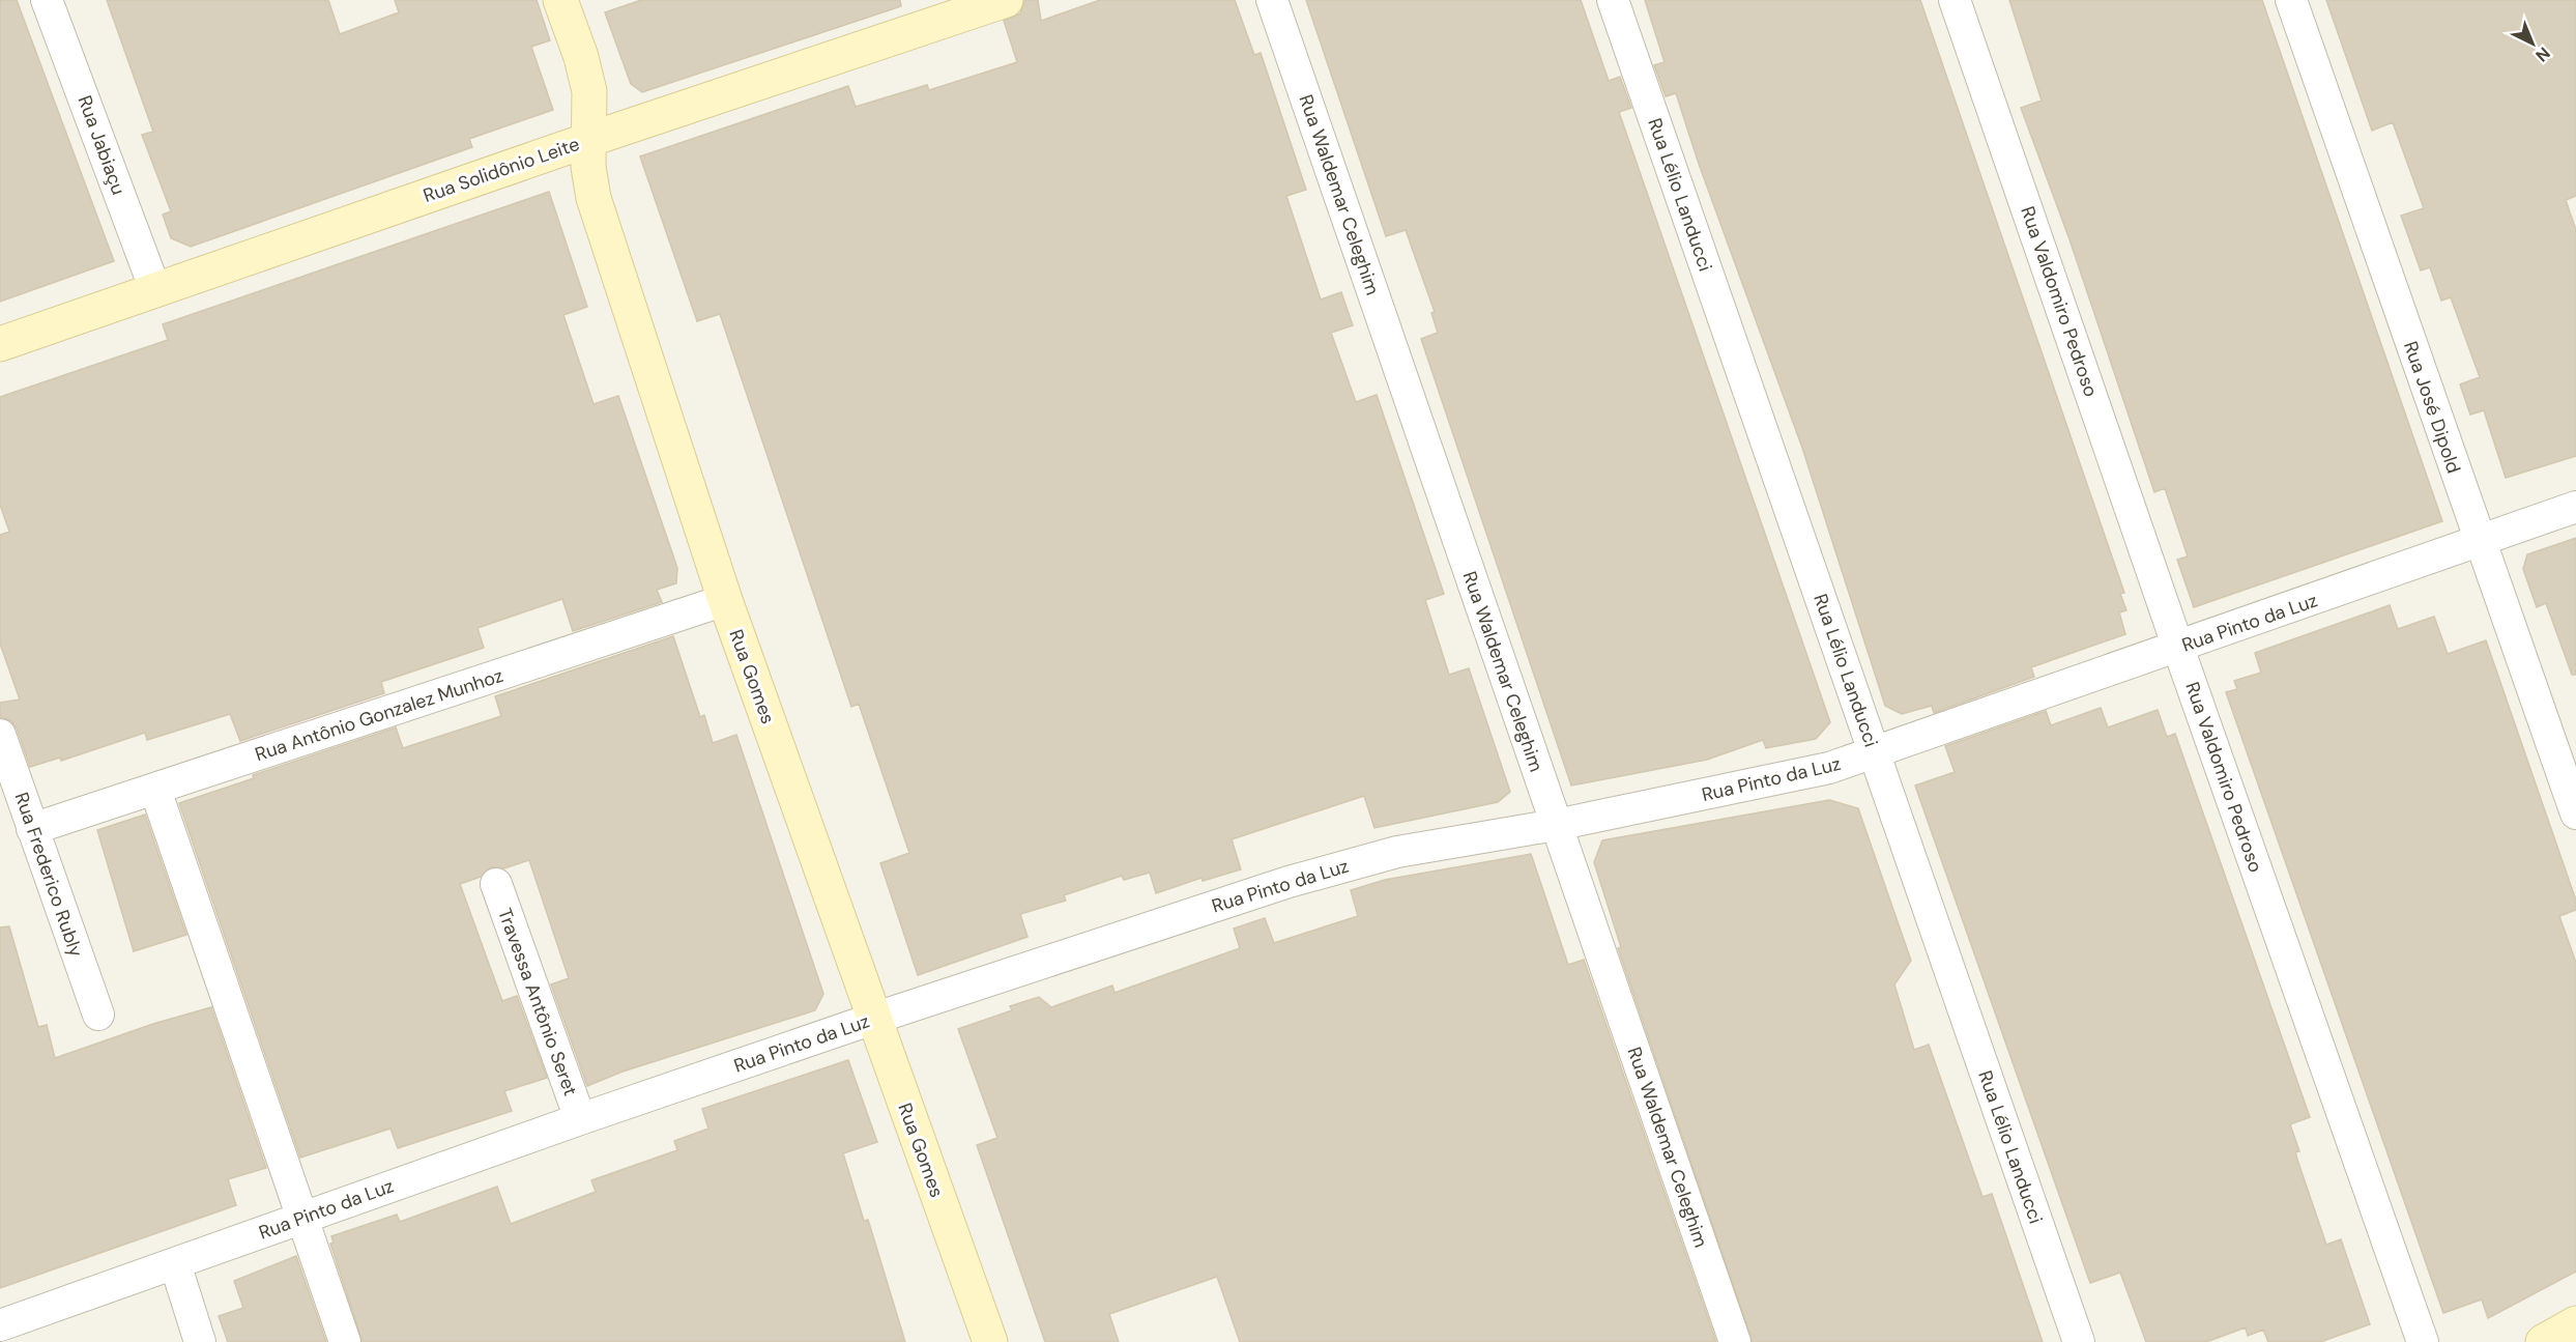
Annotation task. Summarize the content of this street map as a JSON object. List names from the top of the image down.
{
  "streets": {
    "street": [
      "Rua Jabiaçu",
      "Rua Solidônio Leite",
      "Rua Waldemar Celeghim",
      "Rua Lélio Landucci",
      "Rua Valdomiro Pedroso",
      "Rua José Dipold",
      "Rua Pinto da Luz",
      "Rua Gomes",
      "Rua Antônio Gonzalez Munhoz",
      "Rua Frederico Rubly",
      "Travessa Antônio Seret"
    ]
  },
  "crossings": [
    ["Rua Jabiaçu", "Rua Solidônio Leite"],
    ["Rua Solidônio Leite", "Rua Gomes"],
    ["Rua Waldemar Celeghim", "Rua Pinto da Luz"],
    ["Rua Lélio Landucci", "Rua Pinto da Luz"],
    ["Rua Valdomiro Pedroso", "Rua Pinto da Luz"],
    ["Rua José Dipold", "Rua Pinto da Luz"],
    ["Rua Pinto da Luz", "Rua Gomes"],
    ["Rua Pinto da Luz", "Travessa Antônio Seret"],
    ["Rua Gomes", "Rua Antônio Gonzalez Munhoz"],
    ["Rua Antônio Gonzalez Munhoz", "Rua Frederico Rubly"]
  ],
  "north": "bottom right"
}
